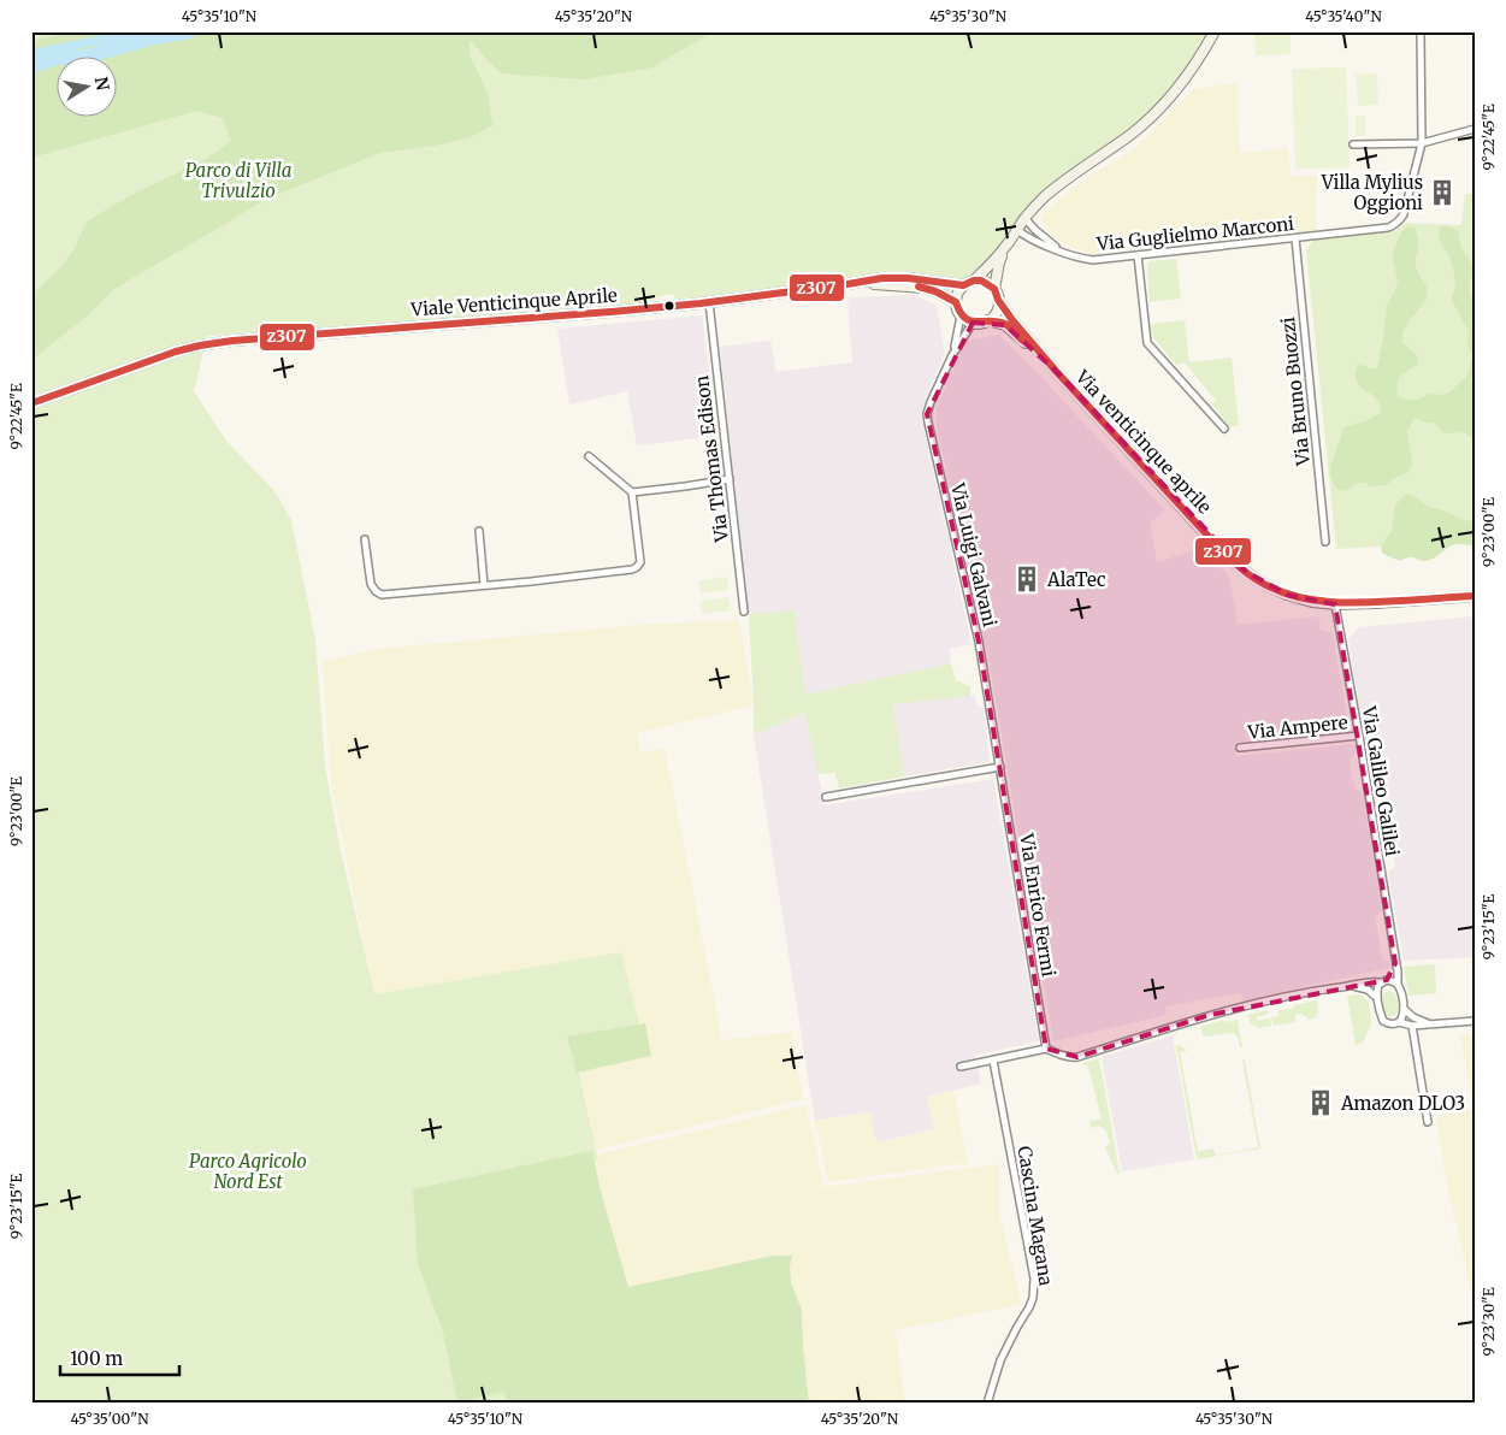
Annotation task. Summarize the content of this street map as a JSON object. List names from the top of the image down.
{
  "streets": {
    "street": [
      "Via Guglielmo Marconi",
      "Viale Venticinque Aprile",
      "Via Bruno Buozzi",
      "Via venticinque aprile",
      "Via Thomas Edison",
      "Via Luigi Galvani",
      "Via Ampere",
      "Via Galileo Galilei",
      "Via Enrico Fermi",
      "Cascina Magana"
    ]
  },
  "crossings": [
    ["Via Guglielmo Marconi", "Via Bruno Buozzi"],
    ["Viale Venticinque Aprile", "Via venticinque aprile"],
    ["Viale Venticinque Aprile", "Via Thomas Edison"],
    ["Viale Venticinque Aprile", "Via Luigi Galvani"],
    ["Via venticinque aprile", "Via Luigi Galvani"],
    ["Via venticinque aprile", "Via Galileo Galilei"],
    ["Via Luigi Galvani", "Via Enrico Fermi"],
    ["Via Ampere", "Via Galileo Galilei"]
  ],
  "parks": ["Parco di Villa Trivulzio", "Parco Agricolo Nord Est"],
  "places": {
    "building": ["Villa Mylius Oggioni", "AlaTec", "Amazon DLO3"]
  },
  "lines": ["transit line z307"],
  "scale_bar": "100 m",
  "north": "right",
  "coordinates": [
    "45°35'10\"N",
    "45°35'20\"N",
    "45°35'30\"N",
    "45°35'40\"N",
    "9°22'45\"E",
    "9°23'00\"E",
    "9°23'15\"E",
    "9°23'30\"E",
    "45°35'00\"N"
  ]
}
